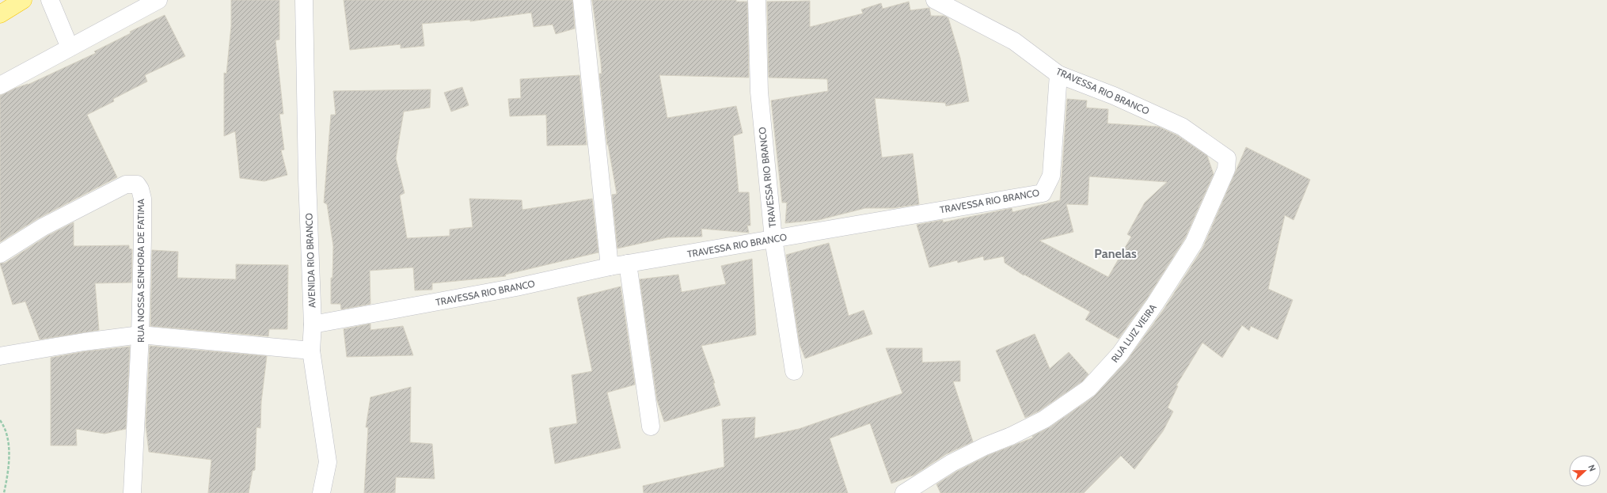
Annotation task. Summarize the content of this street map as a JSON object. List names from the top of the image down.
{
  "streets": {
    "street": [
      "TRAVESSA RIO BRANCO",
      "AVENIDA RIO BRANCO",
      "RUA NOSSA SENHORA DE FATIMA",
      "RUA LUIZ VIEIRA"
    ]
  },
  "crossings": [
    ["TRAVESSA RIO BRANCO", "AVENIDA RIO BRANCO"],
    ["TRAVESSA RIO BRANCO", "RUA LUIZ VIEIRA"]
  ],
  "districts": ["Panelas"],
  "north": "right"
}
